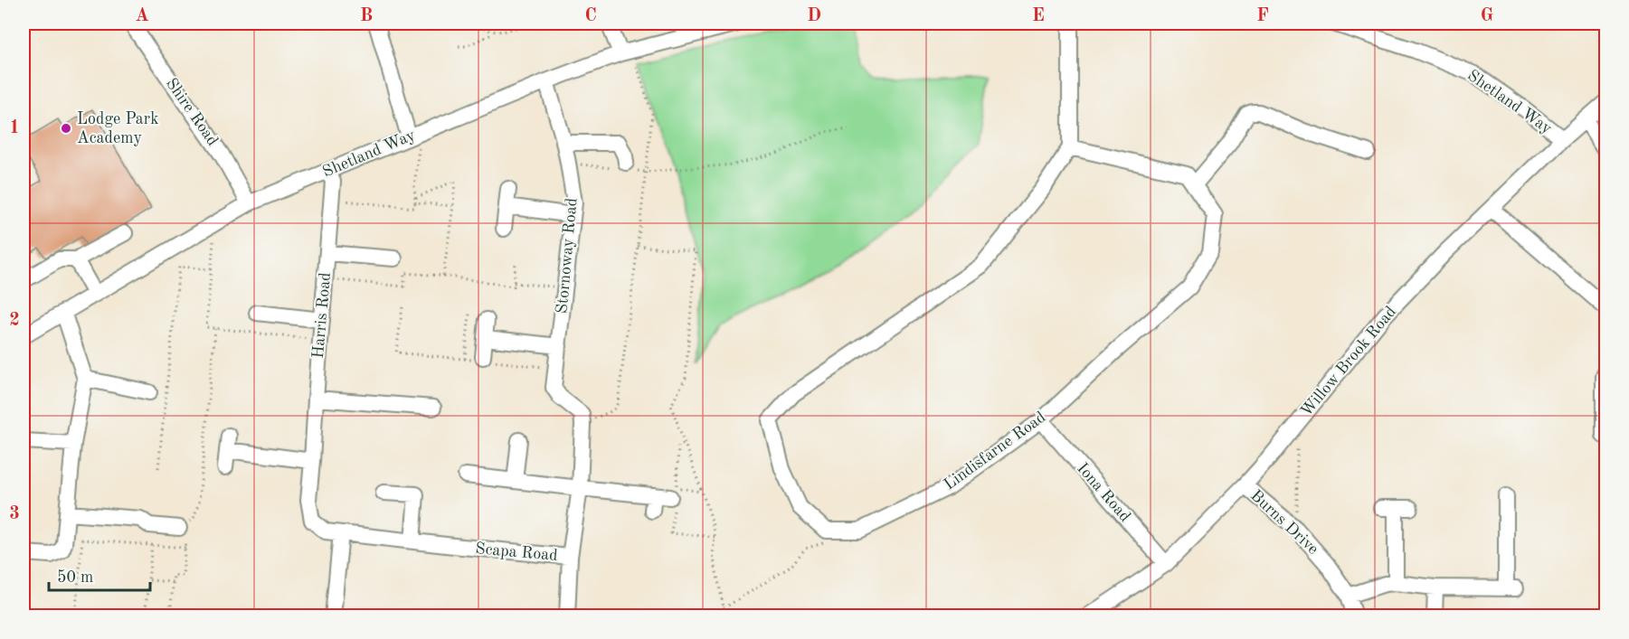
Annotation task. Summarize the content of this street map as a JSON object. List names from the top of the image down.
{
  "streets": {
    "street": [
      "Shetland Way",
      "Shire Road",
      "Stornoway Road",
      "Harris Road",
      "Willow Brook Road",
      "Lindisfarne Road",
      "Iona Road",
      "Burns Drive",
      "Scapa Road"
    ]
  },
  "crossings": [
    ["Shetland Way", "Shire Road"],
    ["Shetland Way", "Stornoway Road"],
    ["Shetland Way", "Harris Road"],
    ["Shetland Way", "Willow Brook Road"],
    ["Stornoway Road", "Scapa Road"],
    ["Harris Road", "Scapa Road"],
    ["Willow Brook Road", "Iona Road"],
    ["Willow Brook Road", "Burns Drive"],
    ["Lindisfarne Road", "Iona Road"]
  ],
  "places": ["Lodge Park Academy"],
  "scale_bar": "50 m",
  "grid": {
    "columns": [
      "A",
      "B",
      "C",
      "D",
      "E",
      "F",
      "G"
    ],
    "rows": ["1", "2", "3"]
  }
}
